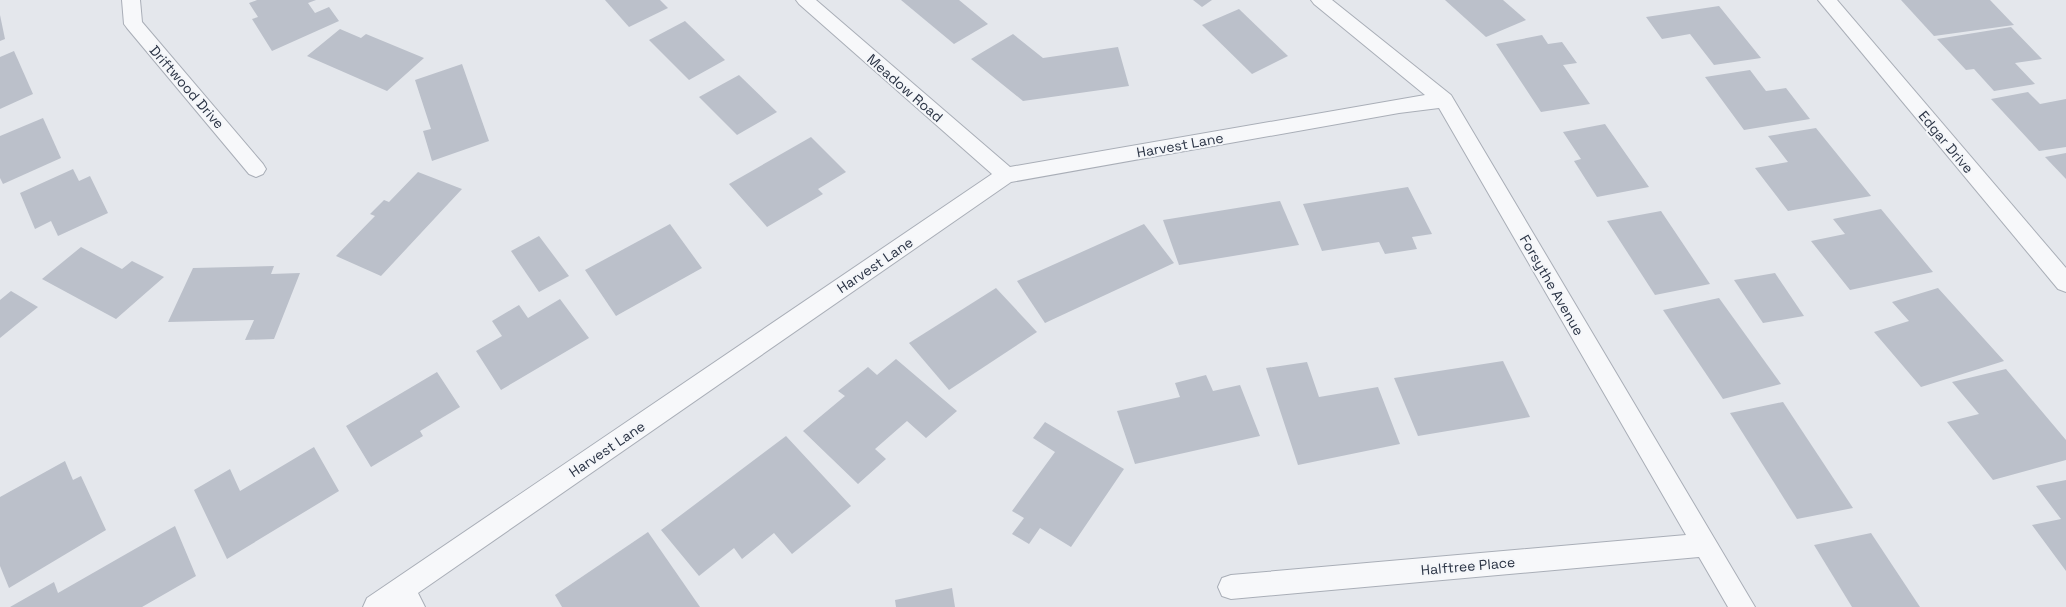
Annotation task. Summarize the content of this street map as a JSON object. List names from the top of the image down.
{
  "streets": {
    "street": [
      "Driftwood Drive",
      "Meadow Road",
      "Edgar Drive",
      "Harvest Lane",
      "Forsythe Avenue",
      "Halftree Place"
    ]
  },
  "crossings": [
    ["Meadow Road", "Harvest Lane"],
    ["Harvest Lane", "Forsythe Avenue"],
    ["Forsythe Avenue", "Halftree Place"]
  ]
}
